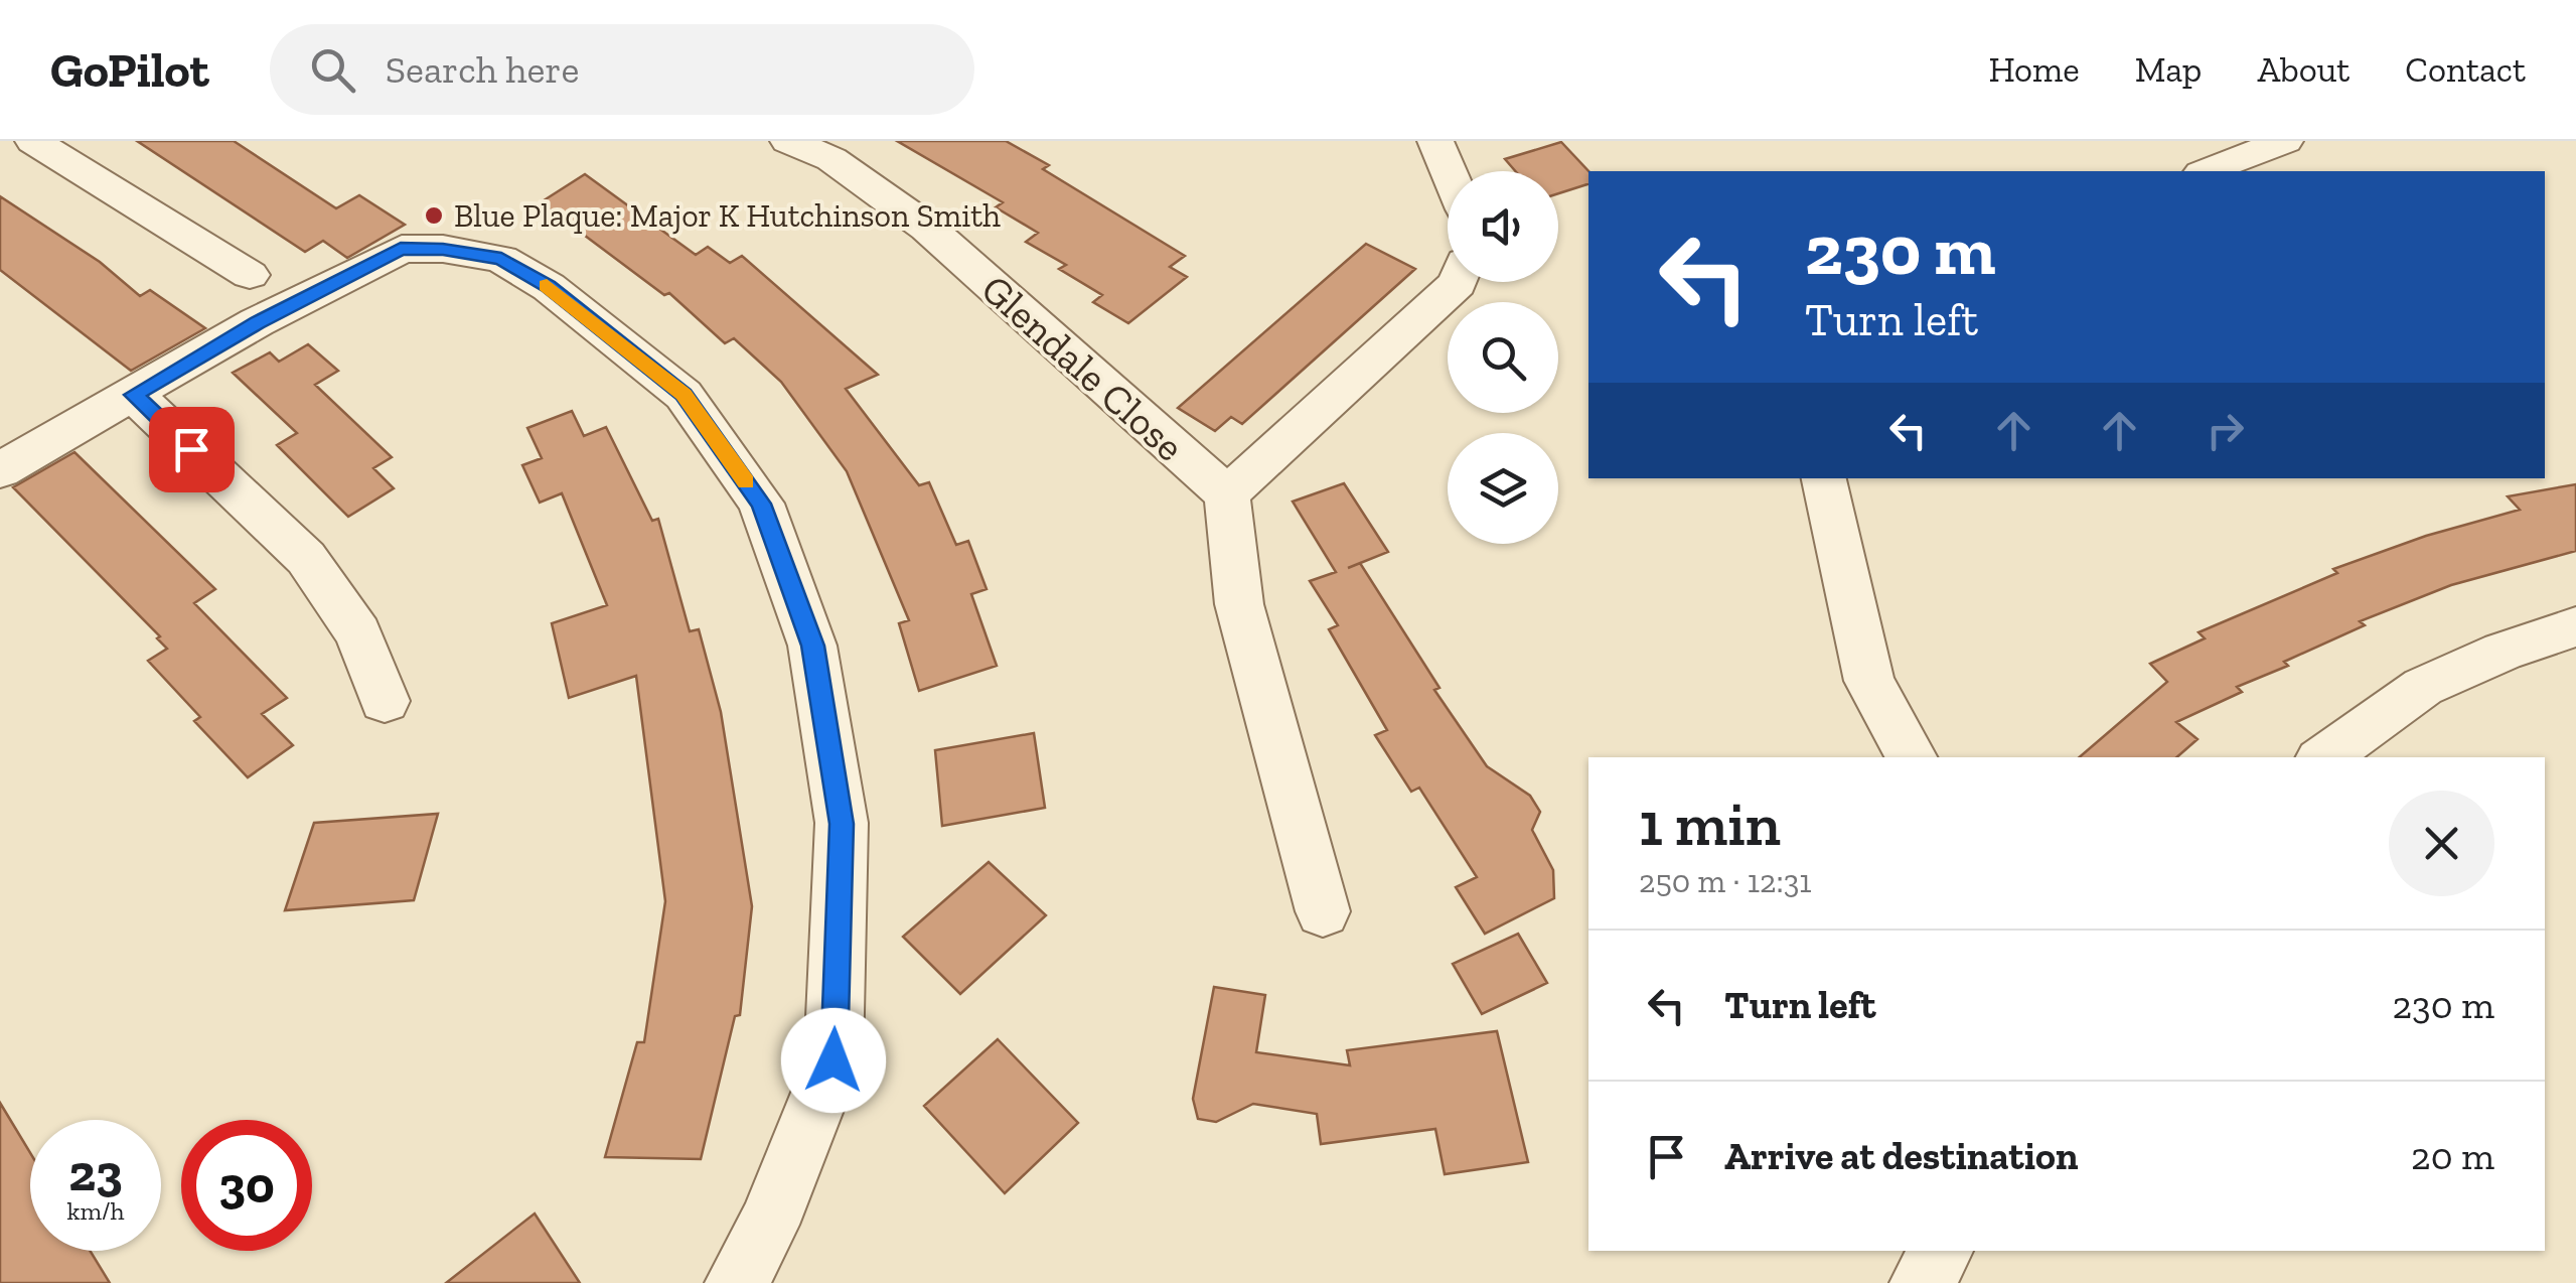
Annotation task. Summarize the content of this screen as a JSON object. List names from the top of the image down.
{
  "streets": {
    "street": ["Glendale Close"]
  },
  "places": ["Blue Plaque: Major K Hutchinson Smith"],
  "page": {
    "header": "GoPilot",
    "search": "Search here",
    "nav": [
      "Home",
      "Map",
      "About",
      "Contact"
    ],
    "turn": ["230 m", "Turn left"],
    "heading": ["1 min", "250 m · 12:31"],
    "list": [
      {
        "name": "Turn left",
        "value": "230 m"
      },
      {
        "name": "Arrive at destination",
        "value": "20 m"
      }
    ],
    "speed": "23 km/h",
    "limit": "30"
  }
}
